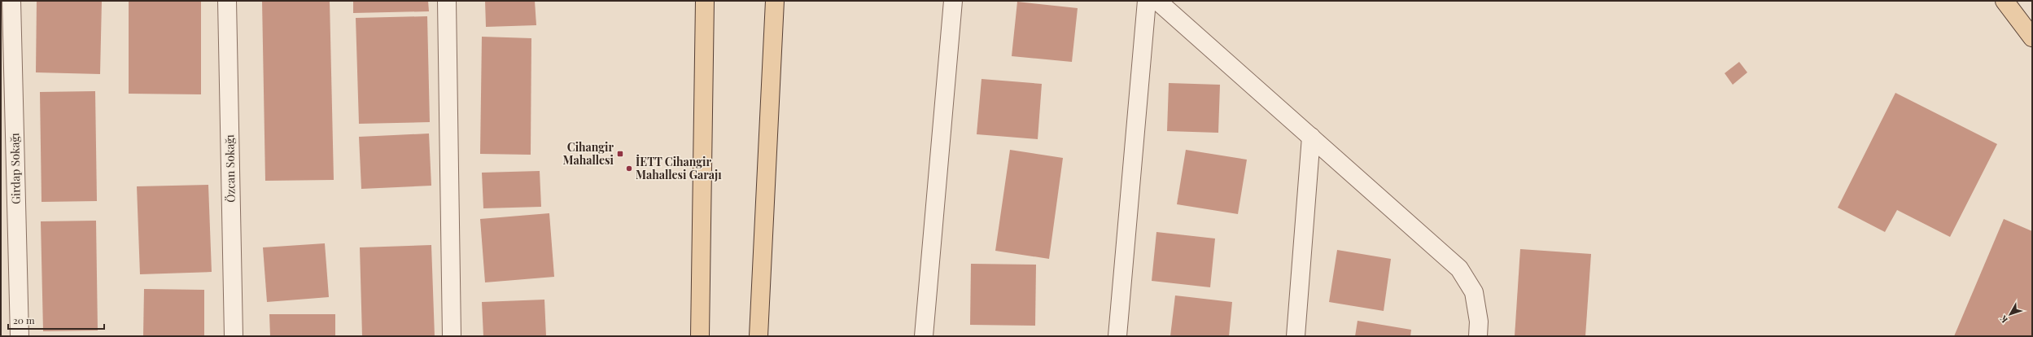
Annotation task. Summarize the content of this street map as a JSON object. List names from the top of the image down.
{
  "streets": {
    "street": ["Girdap Sokağı", "Özcan Sokağı"]
  },
  "places": {
    "transit": ["Cihangir Mahallesi"],
    "other": ["İETT Cihangir Mahallesi Garajı"]
  },
  "scale_bar": "20 m",
  "north": "bottom left"
}
